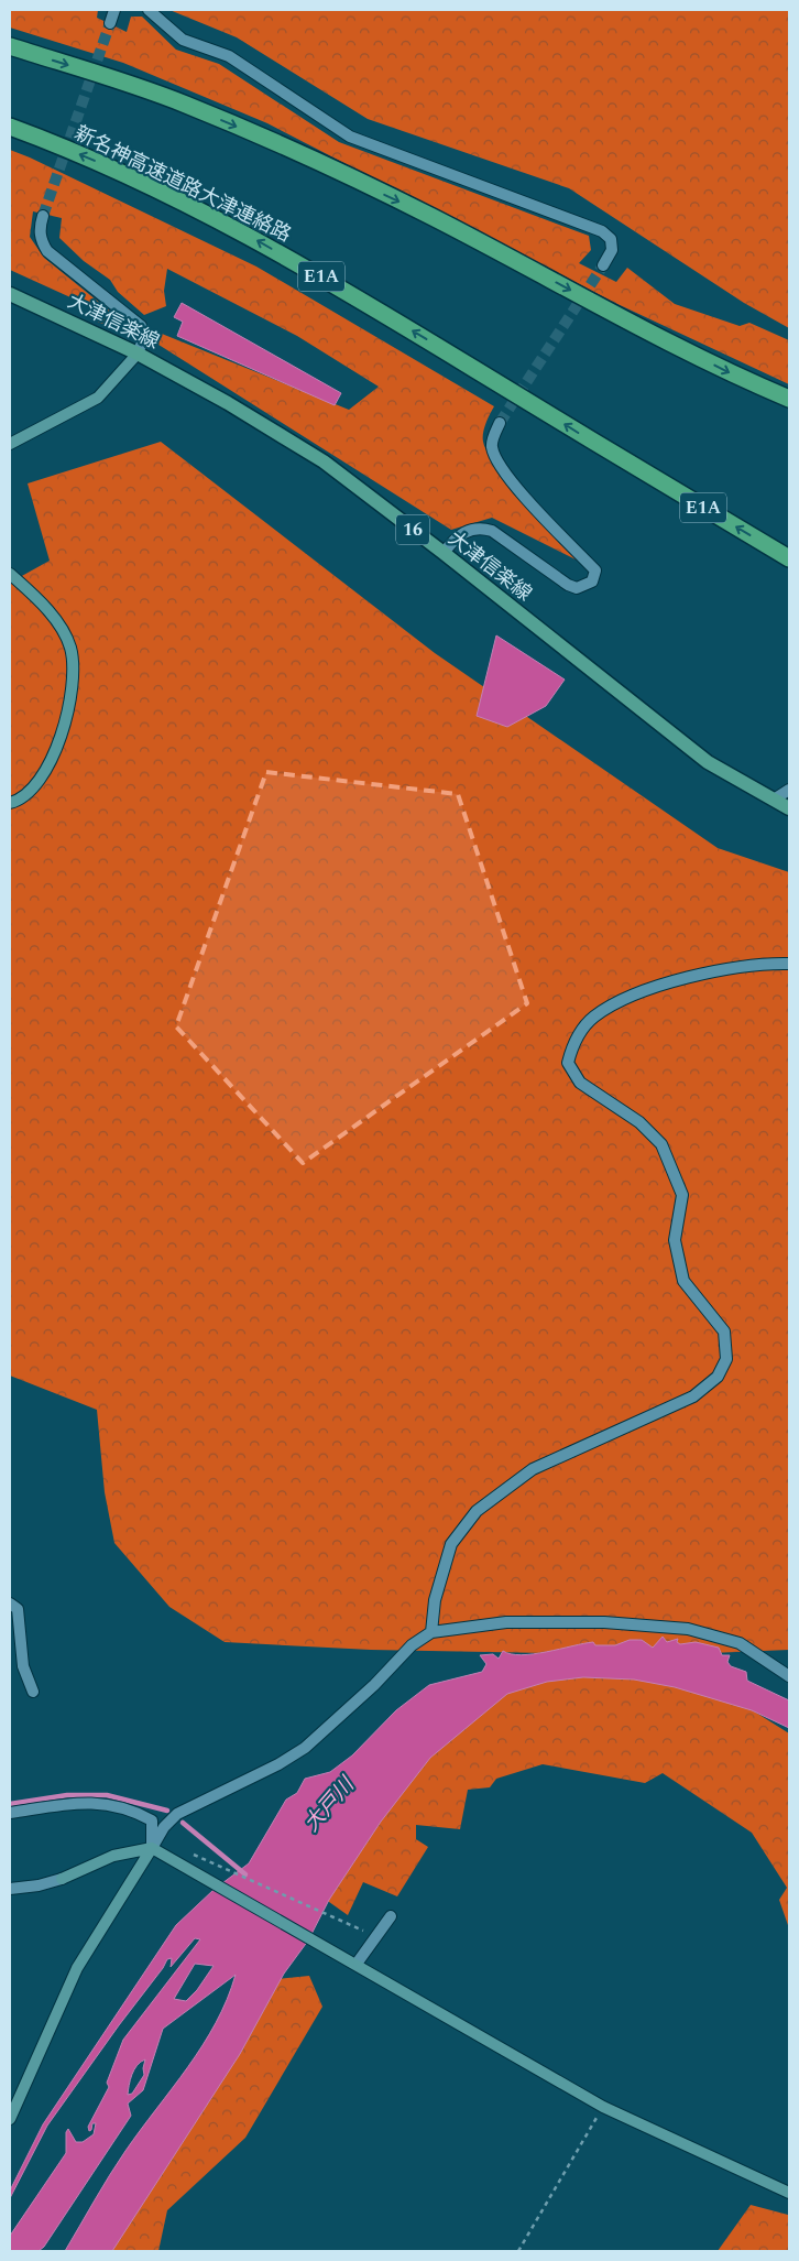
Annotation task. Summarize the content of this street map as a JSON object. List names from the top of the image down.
{
  "streets": {
    "highway": ["新名神高速道路大津連絡路", "E1A"],
    "main road": ["大津信楽線", "16"]
  },
  "water": ["大戸川"]
}
